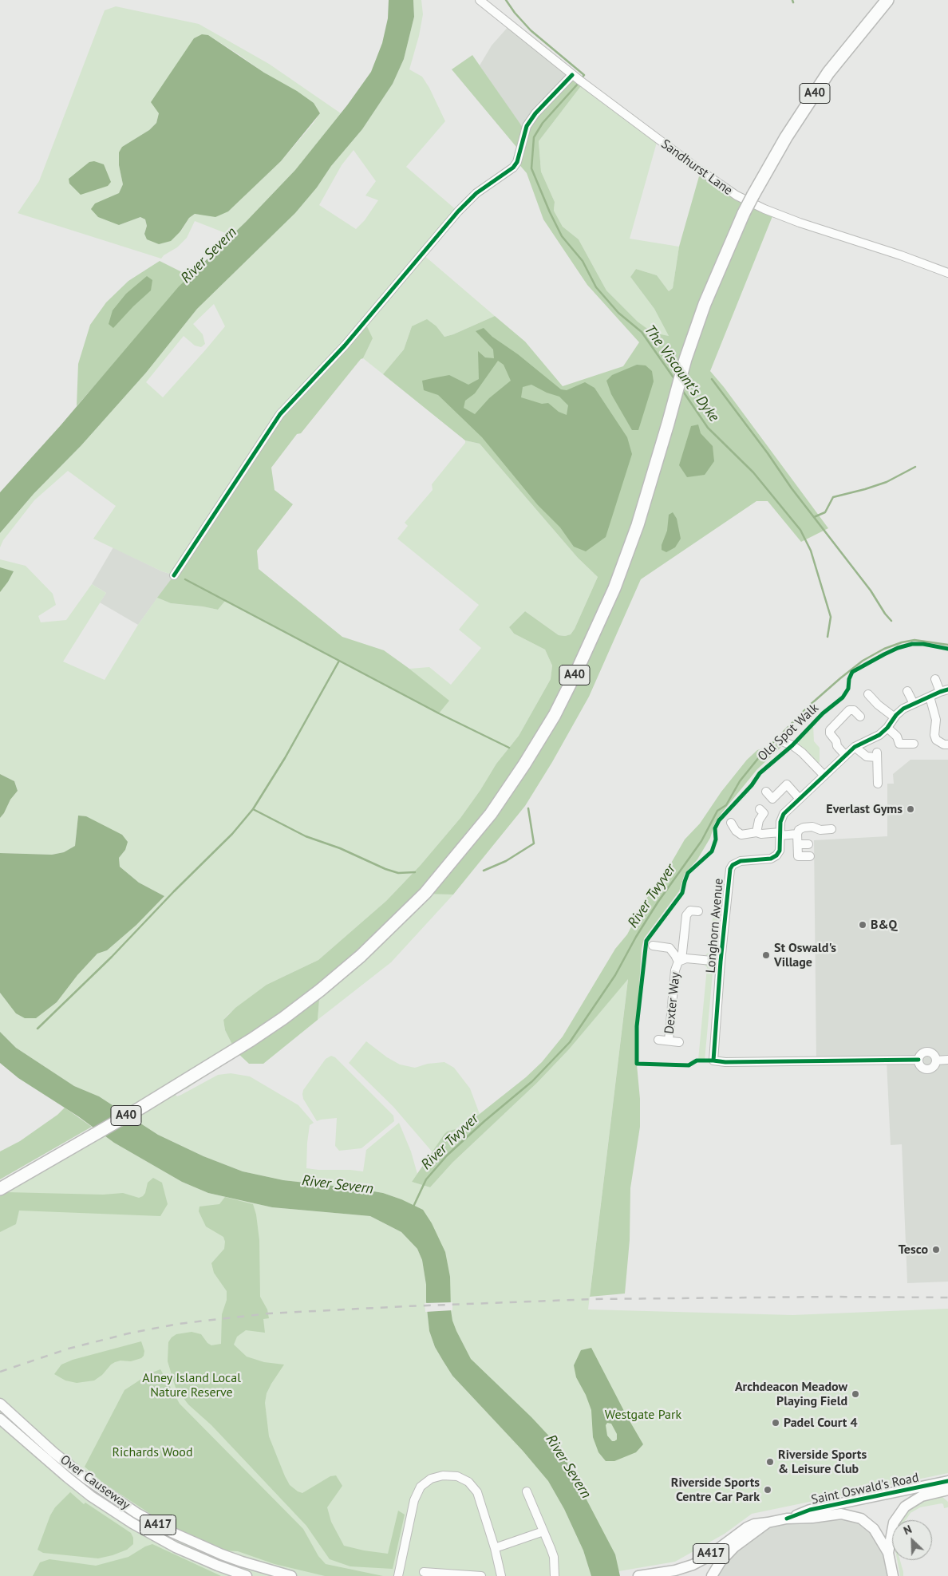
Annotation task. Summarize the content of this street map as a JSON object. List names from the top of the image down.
{
  "streets": {
    "highway": ["A40"],
    "main road": ["Over Causeway", "Saint Oswald's Road", "A417"],
    "street": ["Sandhurst Lane", "Longhorn Avenue", "Dexter Way"],
    "cycle path": ["Old Spot Walk"]
  },
  "crossings": [
    ["Longhorn Avenue", "Dexter Way"],
    ["Saint Oswald's Road", "A417"]
  ],
  "water": ["River Severn", "The Viscount's Dyke", "River Twyver"],
  "parks": ["Alney Island Local Nature Reserve", "Westgate Park", "Richards Wood"],
  "places": [
    "Everlast Gyms",
    "B&Q",
    "St Oswald's Village",
    "Tesco",
    "Archdeacon Meadow Playing Field",
    "Padel Court 4",
    "Riverside Sports & Leisure Club",
    "Riverside Sports Centre Car Park"
  ],
  "north": "top left"
}
